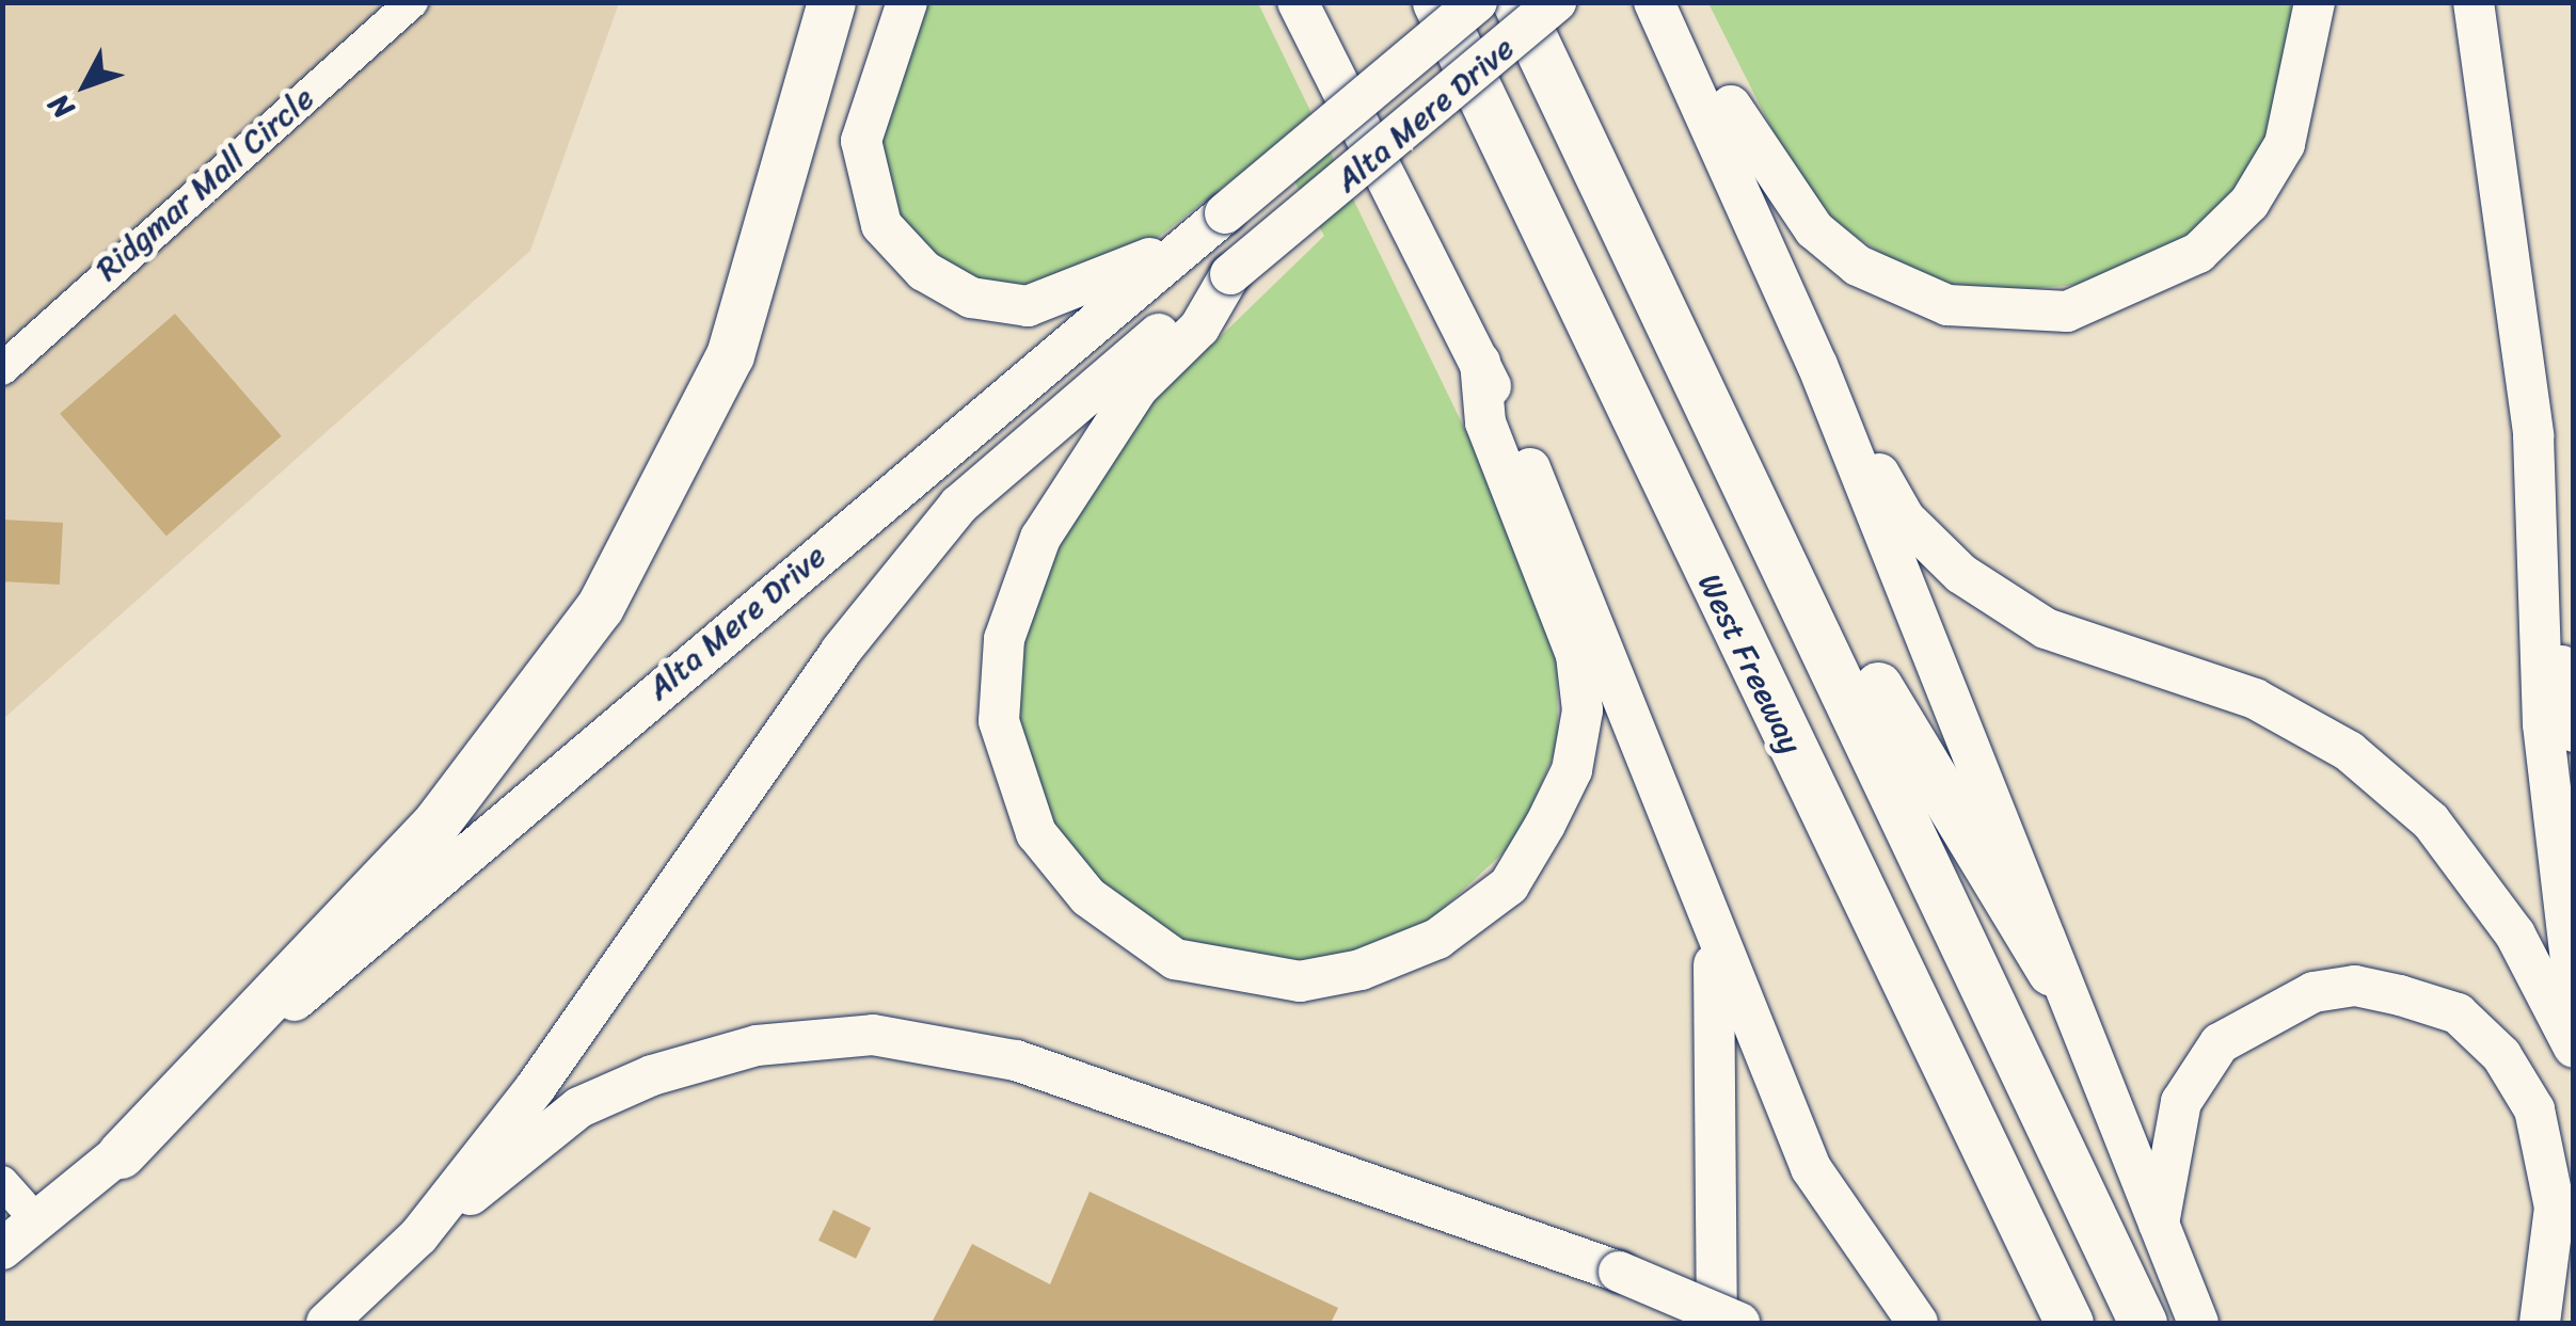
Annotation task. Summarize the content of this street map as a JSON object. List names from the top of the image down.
{
  "streets": {
    "highway": ["West Freeway"],
    "main road": ["Alta Mere Drive"],
    "street": ["Ridgmar Mall Circle"]
  },
  "north": "bottom left"
}
